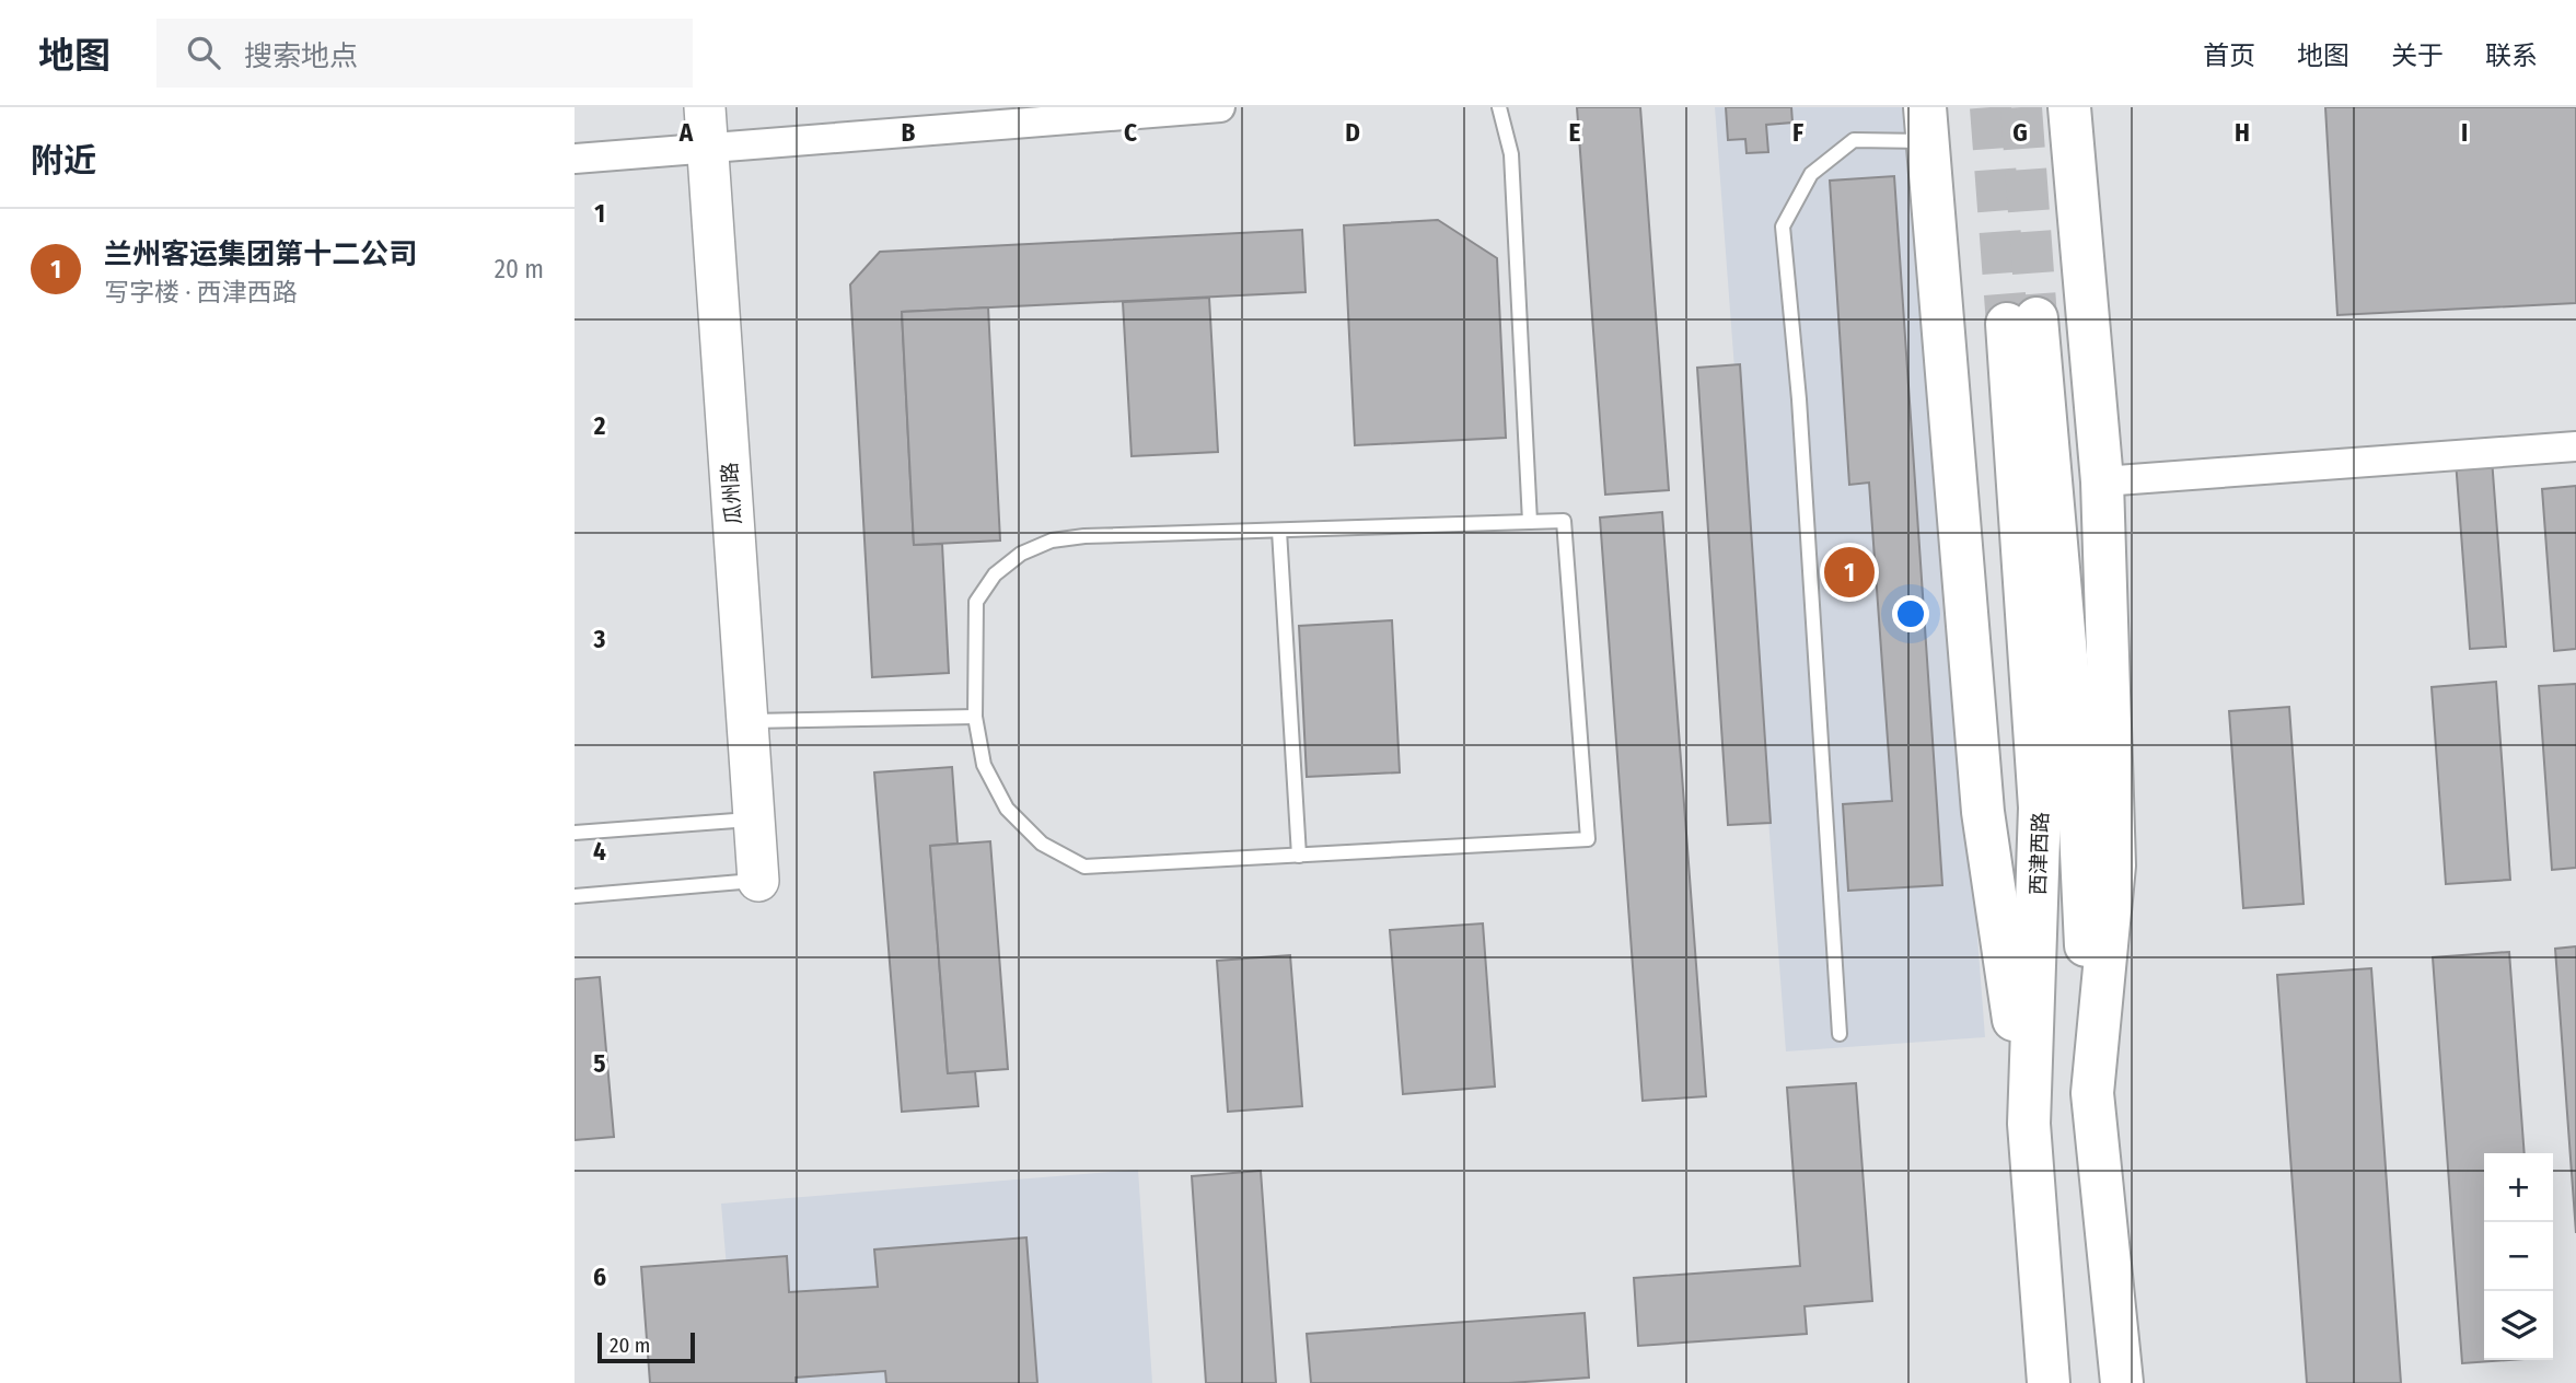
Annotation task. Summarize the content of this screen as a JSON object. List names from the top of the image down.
{
  "streets": {
    "main road": ["西津西路"],
    "street": ["瓜州路"]
  },
  "scale_bar": "20 m",
  "page": {
    "header": "地图",
    "search": "搜索地点",
    "nav": [
      "首页",
      "地图",
      "关于",
      "联系"
    ],
    "heading": "附近",
    "list": [
      {
        "mark": "1",
        "name": "兰州客运集团第十二公司",
        "note": "写字楼 · 西津西路",
        "value": "20 m"
      }
    ],
    "pins": "1",
    "map_buttons": ["+", "−"],
    "scale": "20 m"
  },
  "grid": {
    "columns": [
      "A",
      "B",
      "C",
      "D",
      "E",
      "F",
      "G",
      "H",
      "I"
    ],
    "rows": [
      "1",
      "2",
      "3",
      "4",
      "5",
      "6"
    ]
  }
}
